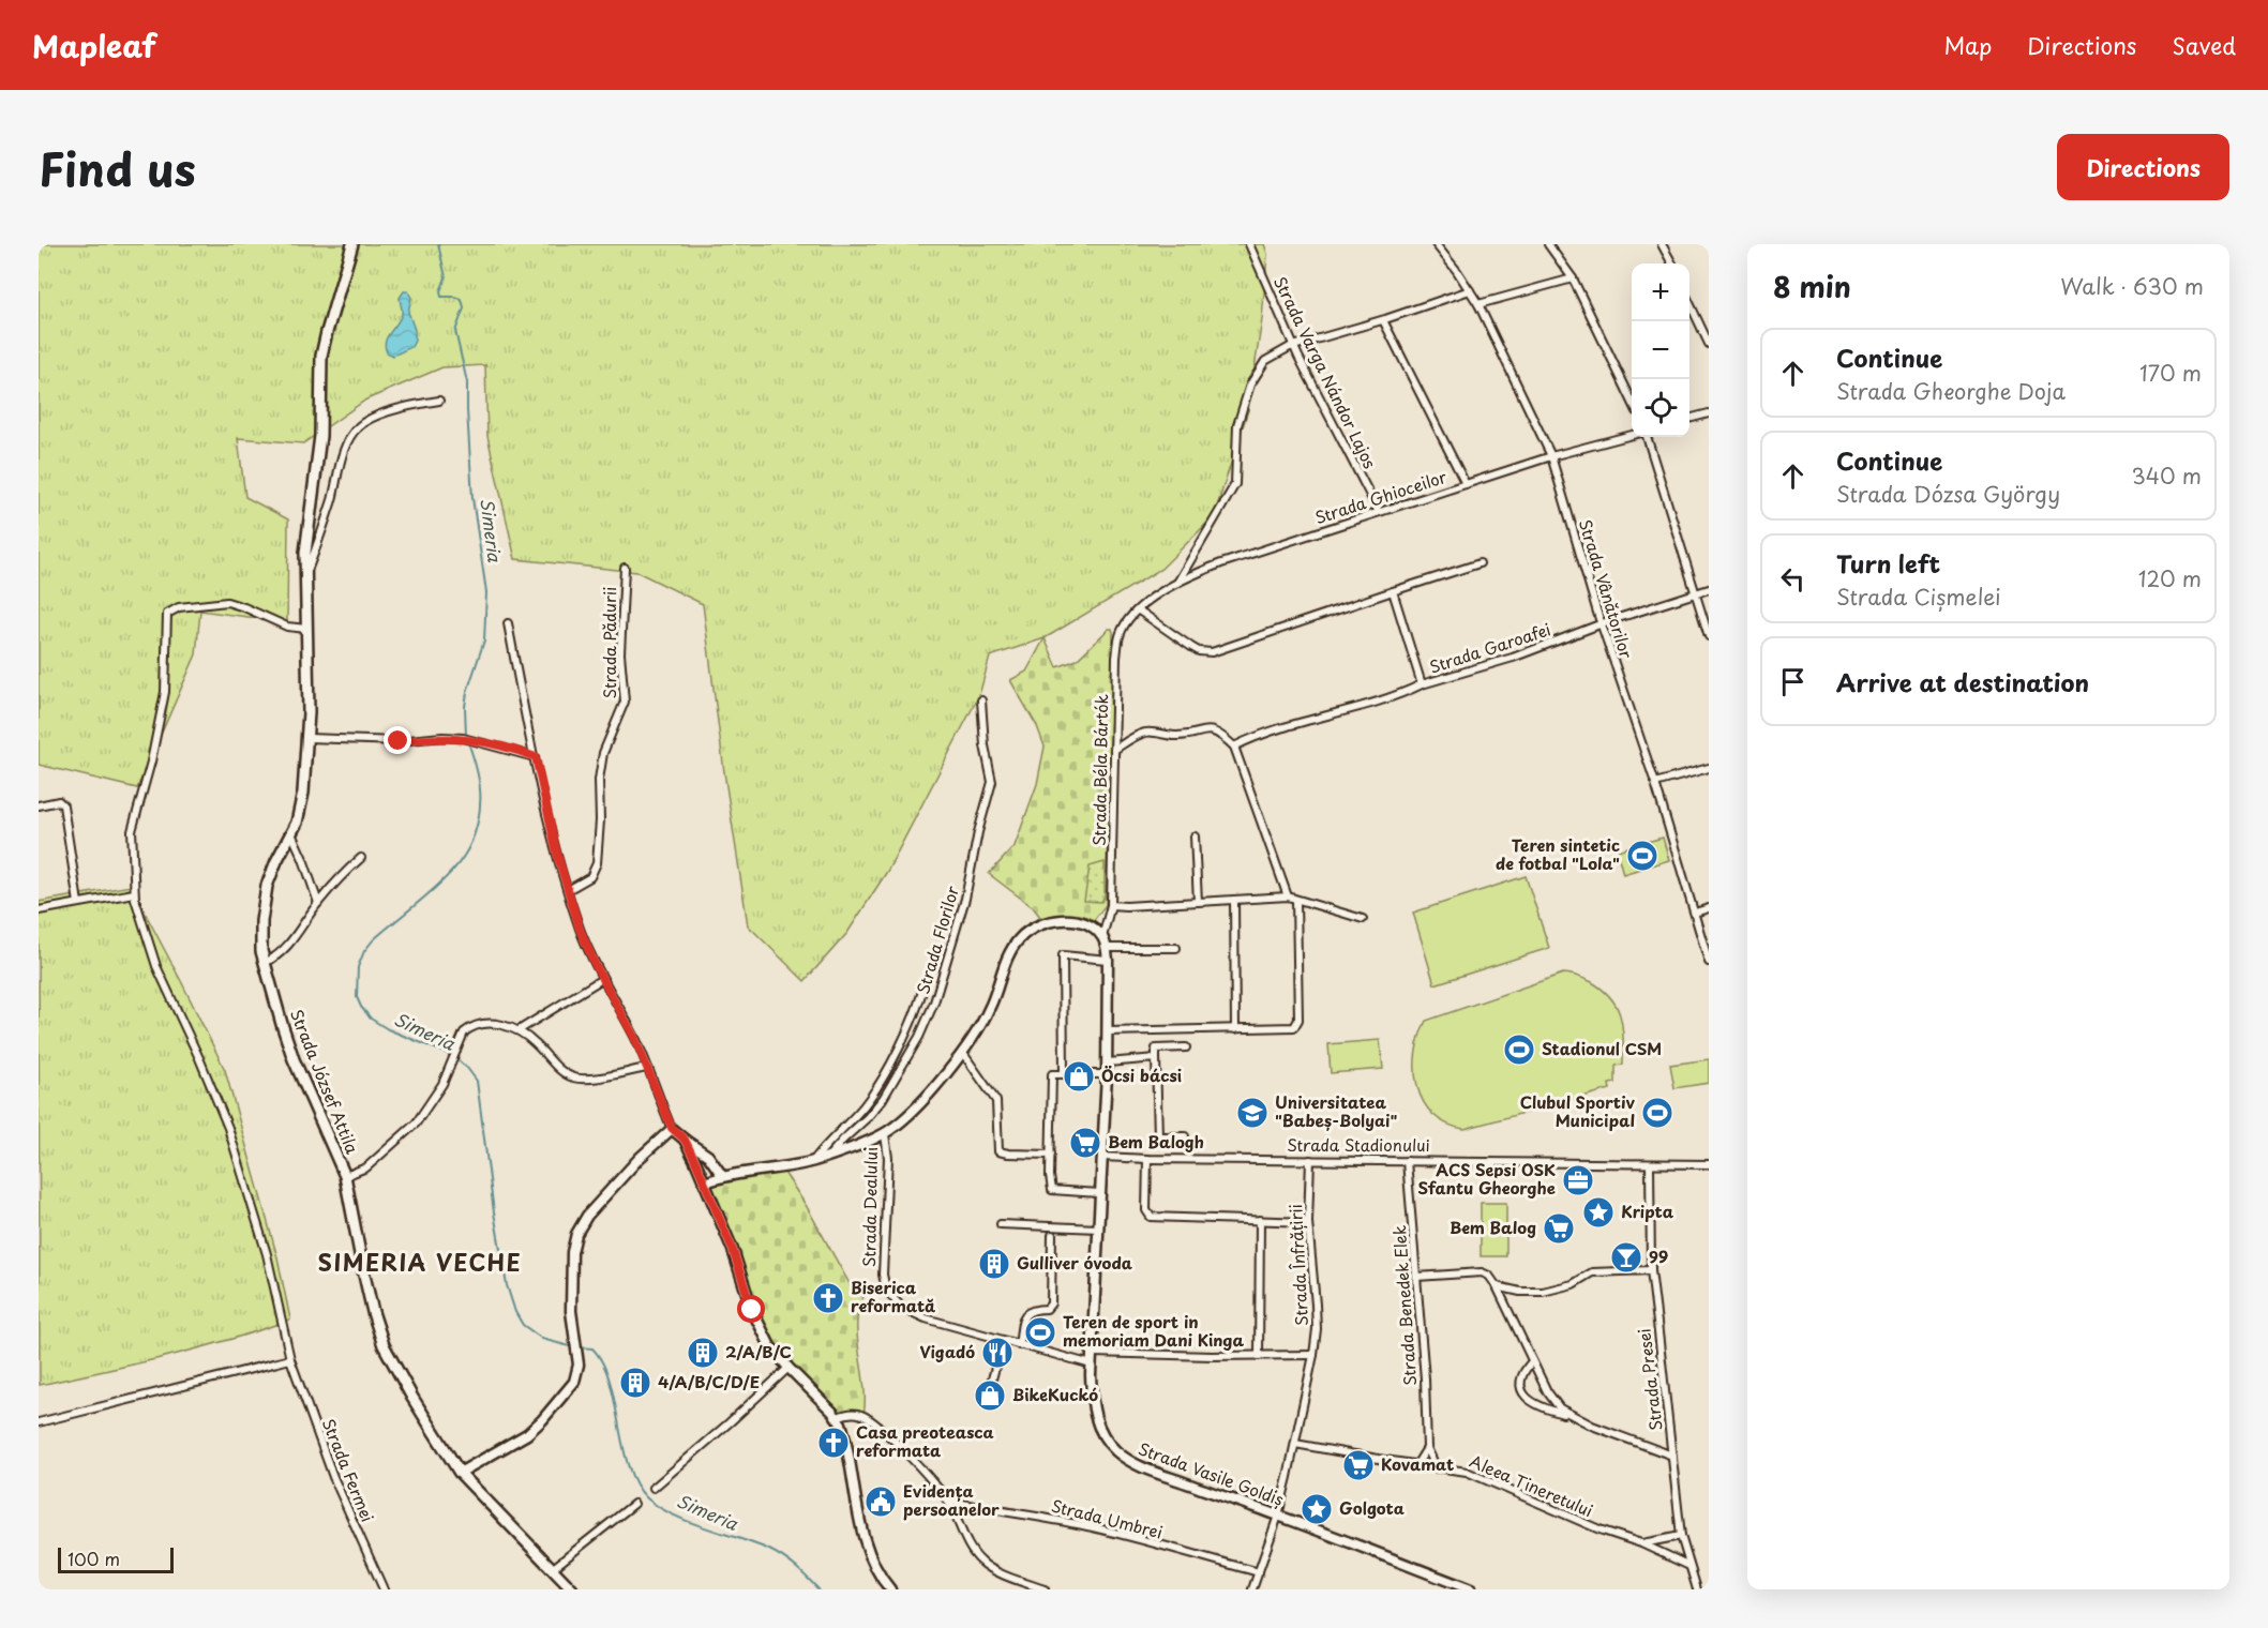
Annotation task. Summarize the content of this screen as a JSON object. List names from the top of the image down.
{
  "streets": {
    "main road": ["Strada József Attila"],
    "street": [
      "Strada Varga Nándor Lajos",
      "Strada Ghioceilor",
      "Strada Vânătorilor",
      "Strada Pădurii",
      "Strada Garoafei",
      "Strada Béla Bártók",
      "Strada Florilor",
      "Strada Stadionului",
      "Strada Dealului",
      "Strada Înfrățirii",
      "Strada Benedek Elek",
      "Strada Presei",
      "Strada Fermei",
      "Strada Vasile Goldiș",
      "Aleea Tineretului",
      "Strada Umbrei"
    ]
  },
  "crossings": [
    ["Strada Varga Nándor Lajos", "Strada Ghioceilor"],
    ["Strada Ghioceilor", "Strada Vânătorilor"],
    ["Strada Ghioceilor", "Strada Béla Bártók"],
    ["Strada Vânătorilor", "Strada Garoafei"],
    ["Strada József Attila", "Strada Fermei"],
    ["Strada Stadionului", "Strada Înfrățirii"],
    ["Strada Stadionului", "Strada Benedek Elek"],
    ["Strada Stadionului", "Strada Presei"],
    ["Strada Stadionului", "Strada Vasile Goldiș"],
    ["Strada Dealului", "Strada Vasile Goldiș"],
    ["Strada Înfrățirii", "Strada Vasile Goldiș"],
    ["Strada Înfrățirii", "Aleea Tineretului"],
    ["Strada Înfrățirii", "Strada Umbrei"],
    ["Strada Benedek Elek", "Aleea Tineretului"],
    ["Strada Presei", "Aleea Tineretului"]
  ],
  "districts": ["SIMERIA VECHE"],
  "water": ["Simeria"],
  "places": {
    "sports": [
      "Teren sintetic de fotbal \"Lola\"",
      "Stadionul CSM",
      "Clubul Sportiv Municipal",
      "Teren de sport in memoriam Dani Kinga"
    ],
    "shop": ["Öcsi bácsi", "BikeKuckó"],
    "school or university": ["Universitatea \"Babeș-Bolyai\""],
    "supermarket": ["Bem Balogh", "Bem Balog", "Kovamat"],
    "office": ["ACS Sepsi OSK Sfantu Gheorghe"],
    "place": ["Kripta", "Golgota"],
    "bar": ["99"],
    "building": ["Gulliver óvoda", "2/A/B/C", "4/A/B/C/D/E"],
    "church": ["Biserica reformată", "Casa preoteasca reformata"],
    "restaurant": ["Vigadó"],
    "public building": ["Evidența persoanelor"]
  },
  "scale_bar": "100 m",
  "page": {
    "header": "Mapleaf",
    "nav": ["Map", "Directions", "Saved"],
    "title": "Find us",
    "buttons": "Directions",
    "heading": ["8 min", "Walk · 630 m"],
    "map_buttons": ["+", "−"],
    "list": [
      ["Continue", "Strada Gheorghe Doja", "170 m"],
      ["Continue", "Strada Dózsa György", "340 m"],
      ["Turn left", "Strada Cișmelei", "120 m"],
      "Arrive at destination"
    ],
    "scale": "100 m"
  }
}
